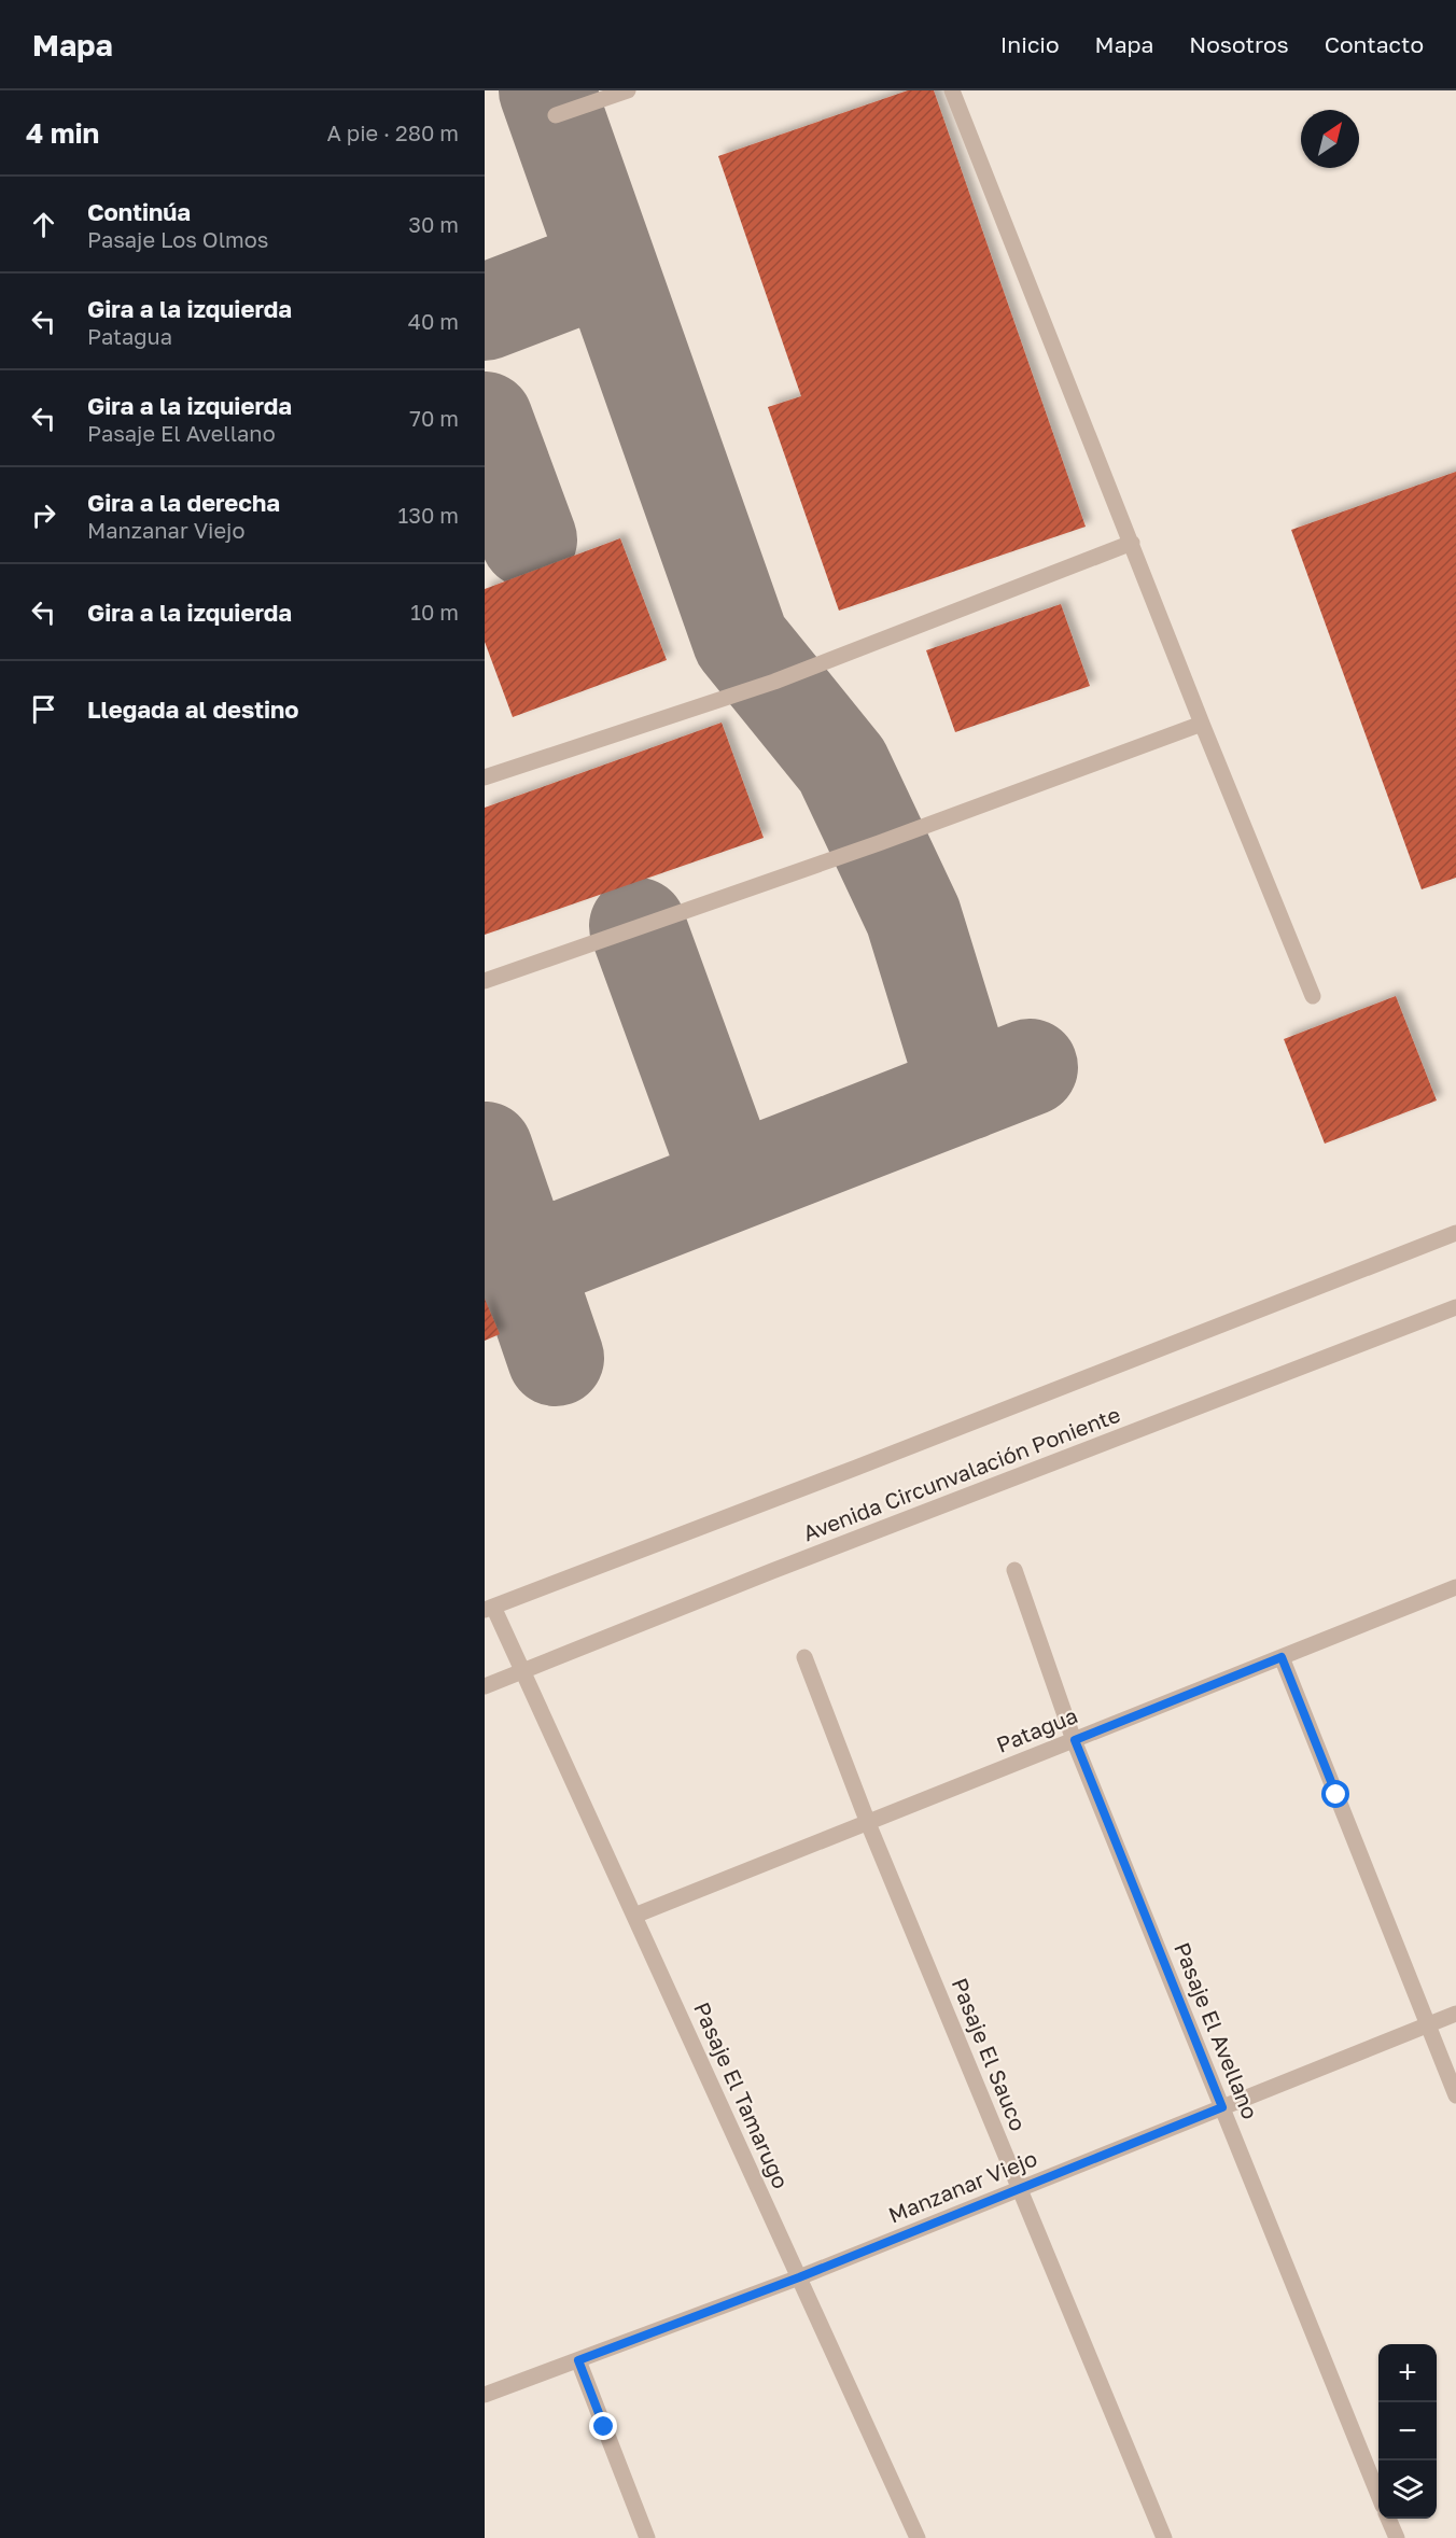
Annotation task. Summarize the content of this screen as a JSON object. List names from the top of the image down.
{
  "streets": {
    "street": [
      "Avenida Circunvalación Poniente",
      "Patagua",
      "Pasaje El Avellano",
      "Pasaje El Sauco",
      "Pasaje El Tamarugo",
      "Manzanar Viejo"
    ]
  },
  "crossings": [
    ["Avenida Circunvalación Poniente", "Pasaje El Tamarugo"],
    ["Patagua", "Pasaje El Avellano"],
    ["Patagua", "Pasaje El Sauco"],
    ["Patagua", "Pasaje El Tamarugo"],
    ["Pasaje El Avellano", "Manzanar Viejo"],
    ["Pasaje El Sauco", "Manzanar Viejo"],
    ["Pasaje El Tamarugo", "Manzanar Viejo"]
  ],
  "north": "top right",
  "page": {
    "header": "Mapa",
    "nav": [
      "Inicio",
      "Mapa",
      "Nosotros",
      "Contacto"
    ],
    "heading": ["4 min", "A pie · 280 m"],
    "list": [
      ["Continúa", "Pasaje Los Olmos", "30 m"],
      ["Gira a la izquierda", "Patagua", "40 m"],
      ["Gira a la izquierda", "Pasaje El Avellano", "70 m"],
      ["Gira a la derecha", "Manzanar Viejo", "130 m"],
      ["Gira a la izquierda", "10 m"],
      "Llegada al destino"
    ],
    "map_buttons": ["+", "−"]
  }
}
